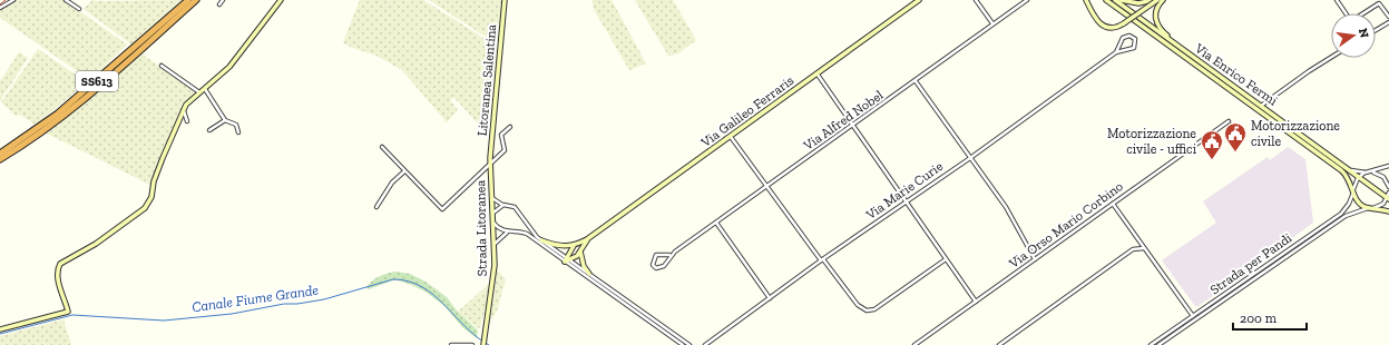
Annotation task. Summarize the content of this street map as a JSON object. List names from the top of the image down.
{
  "streets": {
    "highway": ["SS613"],
    "street": [
      "Via Enrico Fermi",
      "Litoranea Salentina",
      "Via Galileo Ferraris",
      "Via Alfred Nobel",
      "Via Marie Curie",
      "Via Orso Mario Corbino",
      "Strada Litoranea",
      "Strada per Pandi"
    ]
  },
  "crossings": [
    ["Via Enrico Fermi", "Strada per Pandi"],
    ["Litoranea Salentina", "Strada Litoranea"]
  ],
  "water": ["Canale Fiume Grande"],
  "places": {
    "public building": ["Motorizzazione civile", "Motorizzazione civile - uffici"]
  },
  "scale_bar": "200 m",
  "north": "right"
}
